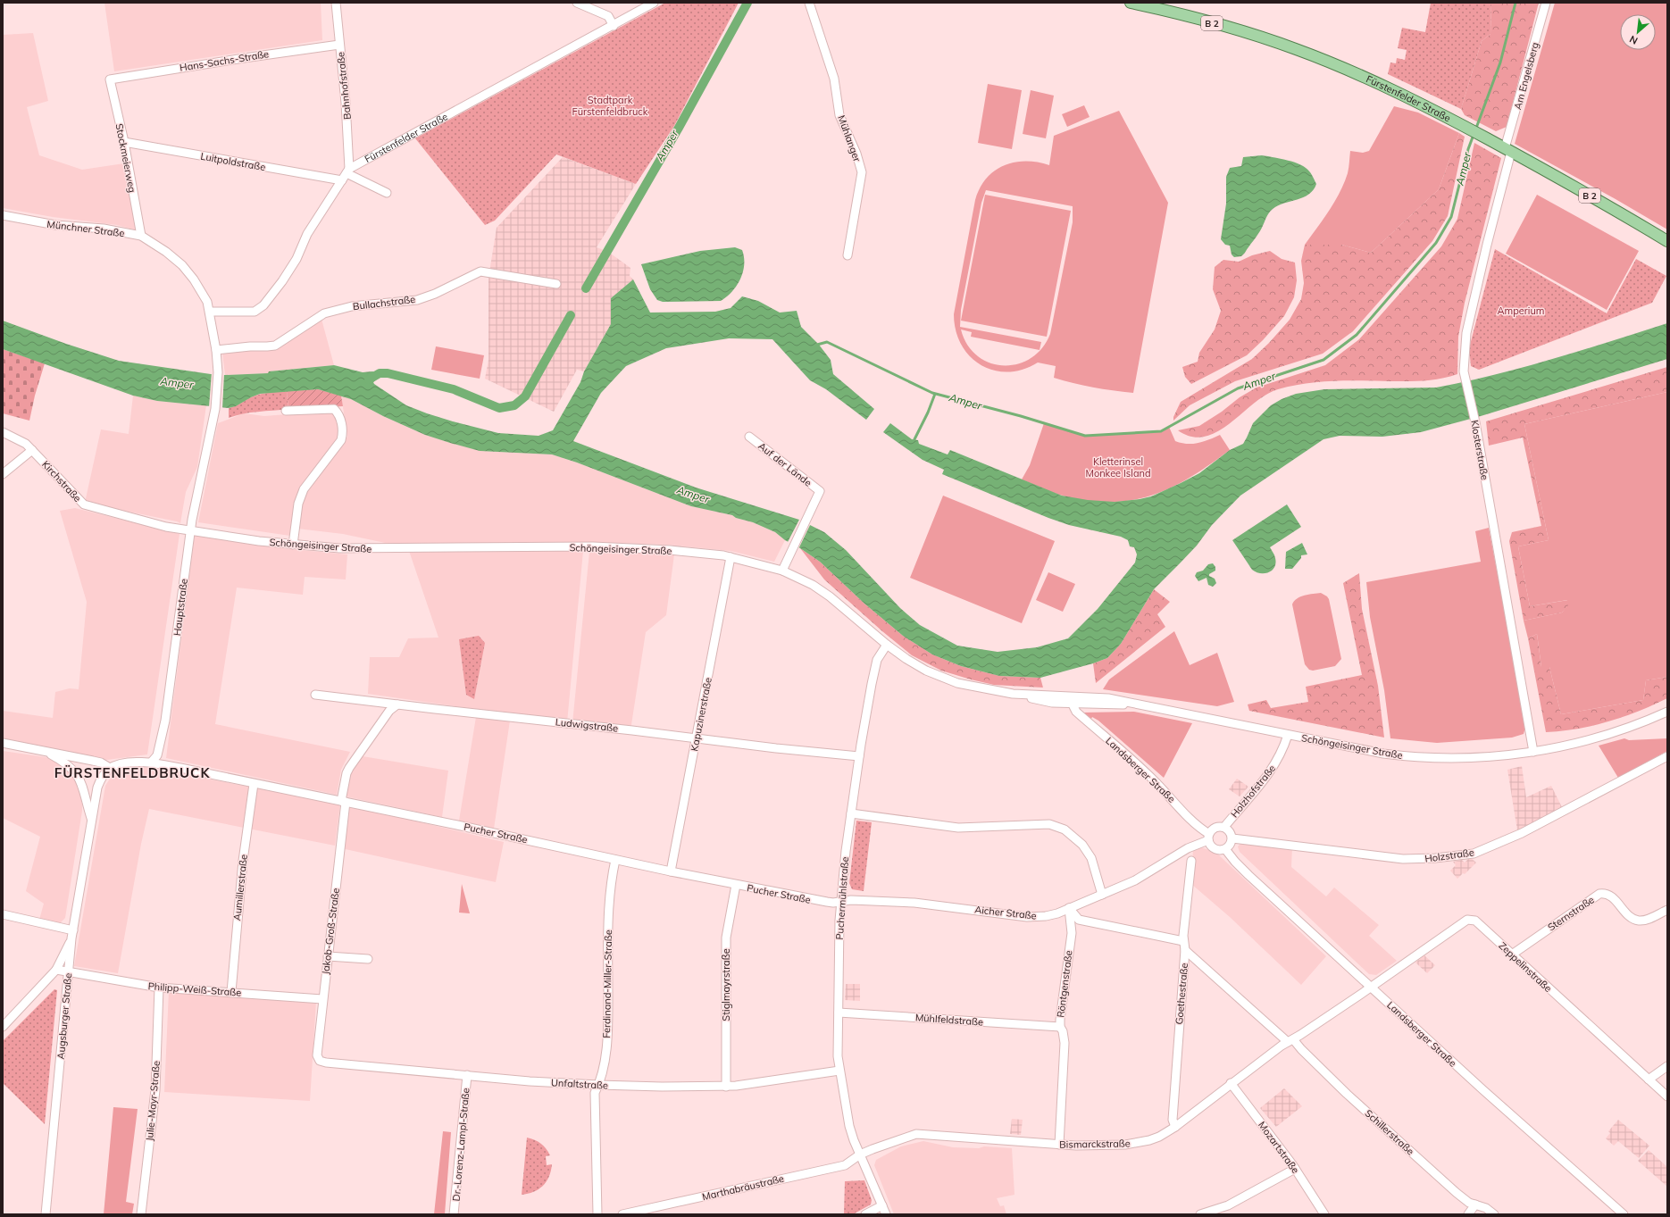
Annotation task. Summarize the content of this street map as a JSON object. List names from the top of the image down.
{
  "streets": {
    "main road": ["B 2", "Fürstenfelder Straße"],
    "street": [
      "Hans-Sachs-Straße",
      "Am Engelsberg",
      "Bahnhofstraße",
      "Mühlanger",
      "Stockmeierweg",
      "Luitpoldstraße",
      "Münchner Straße",
      "Bullachstraße",
      "Klosterstraße",
      "Auf der Lände",
      "Kirchstraße",
      "Schöngeisinger Straße",
      "Hauptstraße",
      "Kapuzinerstraße",
      "Ludwigstraße",
      "Landsberger Straße",
      "Holzhofstraße",
      "Pucher Straße",
      "Holzstraße",
      "Aumillerstraße",
      "Puchermühlstraße",
      "Aicher Straße",
      "Sternstraße",
      "Jakob-Groß-Straße",
      "Zeppelinstraße",
      "Ferdinand-Miller-Straße",
      "Röntgenstraße",
      "Stiglmayrstraße",
      "Philipp-Weiß-Straße",
      "Goethestraße",
      "Augsburger Straße",
      "Mühlfeldstraße",
      "Unfaltstraße",
      "Julie-Mayr-Straße",
      "Schillerstraße",
      "Bismarckstraße",
      "Dr.-Lorenz-Lampl-Straße",
      "Mozartstraße",
      "Marthabräustraße"
    ]
  },
  "crossings": [
    ["Hans-Sachs-Straße", "Bahnhofstraße"],
    ["Hans-Sachs-Straße", "Stockmeierweg"],
    ["Am Engelsberg", "Fürstenfelder Straße"],
    ["Am Engelsberg", "Klosterstraße"],
    ["Bahnhofstraße", "Fürstenfelder Straße"],
    ["Bahnhofstraße", "Luitpoldstraße"],
    ["Fürstenfelder Straße", "Luitpoldstraße"],
    ["Fürstenfelder Straße", "Münchner Straße"],
    ["Fürstenfelder Straße", "Klosterstraße"],
    ["Stockmeierweg", "Luitpoldstraße"],
    ["Stockmeierweg", "Münchner Straße"],
    ["Münchner Straße", "Bullachstraße"],
    ["Münchner Straße", "Hauptstraße"],
    ["Bullachstraße", "Hauptstraße"],
    ["Klosterstraße", "Schöngeisinger Straße"],
    ["Auf der Lände", "Schöngeisinger Straße"],
    ["Kirchstraße", "Schöngeisinger Straße"],
    ["Kirchstraße", "Hauptstraße"],
    ["Schöngeisinger Straße", "Hauptstraße"],
    ["Schöngeisinger Straße", "Kapuzinerstraße"],
    ["Schöngeisinger Straße", "Landsberger Straße"],
    ["Schöngeisinger Straße", "Holzhofstraße"],
    ["Schöngeisinger Straße", "Puchermühlstraße"],
    ["Hauptstraße", "Pucher Straße"],
    ["Kapuzinerstraße", "Ludwigstraße"],
    ["Kapuzinerstraße", "Pucher Straße"],
    ["Ludwigstraße", "Puchermühlstraße"],
    ["Ludwigstraße", "Jakob-Groß-Straße"],
    ["Landsberger Straße", "Holzhofstraße"],
    ["Landsberger Straße", "Holzstraße"],
    ["Landsberger Straße", "Aicher Straße"],
    ["Landsberger Straße", "Zeppelinstraße"],
    ["Landsberger Straße", "Bismarckstraße"],
    ["Holzhofstraße", "Holzstraße"],
    ["Holzhofstraße", "Aicher Straße"],
    ["Pucher Straße", "Aumillerstraße"],
    ["Pucher Straße", "Puchermühlstraße"],
    ["Pucher Straße", "Aicher Straße"],
    ["Pucher Straße", "Jakob-Groß-Straße"],
    ["Pucher Straße", "Ferdinand-Miller-Straße"],
    ["Pucher Straße", "Stiglmayrstraße"],
    ["Holzstraße", "Aicher Straße"],
    ["Aumillerstraße", "Philipp-Weiß-Straße"],
    ["Puchermühlstraße", "Aicher Straße"],
    ["Puchermühlstraße", "Mühlfeldstraße"],
    ["Puchermühlstraße", "Unfaltstraße"],
    ["Puchermühlstraße", "Bismarckstraße"],
    ["Puchermühlstraße", "Marthabräustraße"],
    ["Aicher Straße", "Röntgenstraße"],
    ["Sternstraße", "Zeppelinstraße"],
    ["Jakob-Groß-Straße", "Philipp-Weiß-Straße"],
    ["Jakob-Groß-Straße", "Unfaltstraße"],
    ["Zeppelinstraße", "Bismarckstraße"],
    ["Ferdinand-Miller-Straße", "Unfaltstraße"],
    ["Röntgenstraße", "Mühlfeldstraße"],
    ["Röntgenstraße", "Bismarckstraße"],
    ["Stiglmayrstraße", "Unfaltstraße"],
    ["Philipp-Weiß-Straße", "Augsburger Straße"],
    ["Philipp-Weiß-Straße", "Julie-Mayr-Straße"],
    ["Goethestraße", "Schillerstraße"],
    ["Goethestraße", "Bismarckstraße"],
    ["Unfaltstraße", "Dr.-Lorenz-Lampl-Straße"],
    ["Schillerstraße", "Bismarckstraße"],
    ["Bismarckstraße", "Mozartstraße"],
    ["Bismarckstraße", "Marthabräustraße"]
  ],
  "districts": ["FÜRSTENFELDBRUCK"],
  "water": ["Amper"],
  "parks": ["Stadtpark Fürstenfeldbruck", "Amperium", "Kletterinsel Monkee Island"],
  "north": "bottom left"
}
